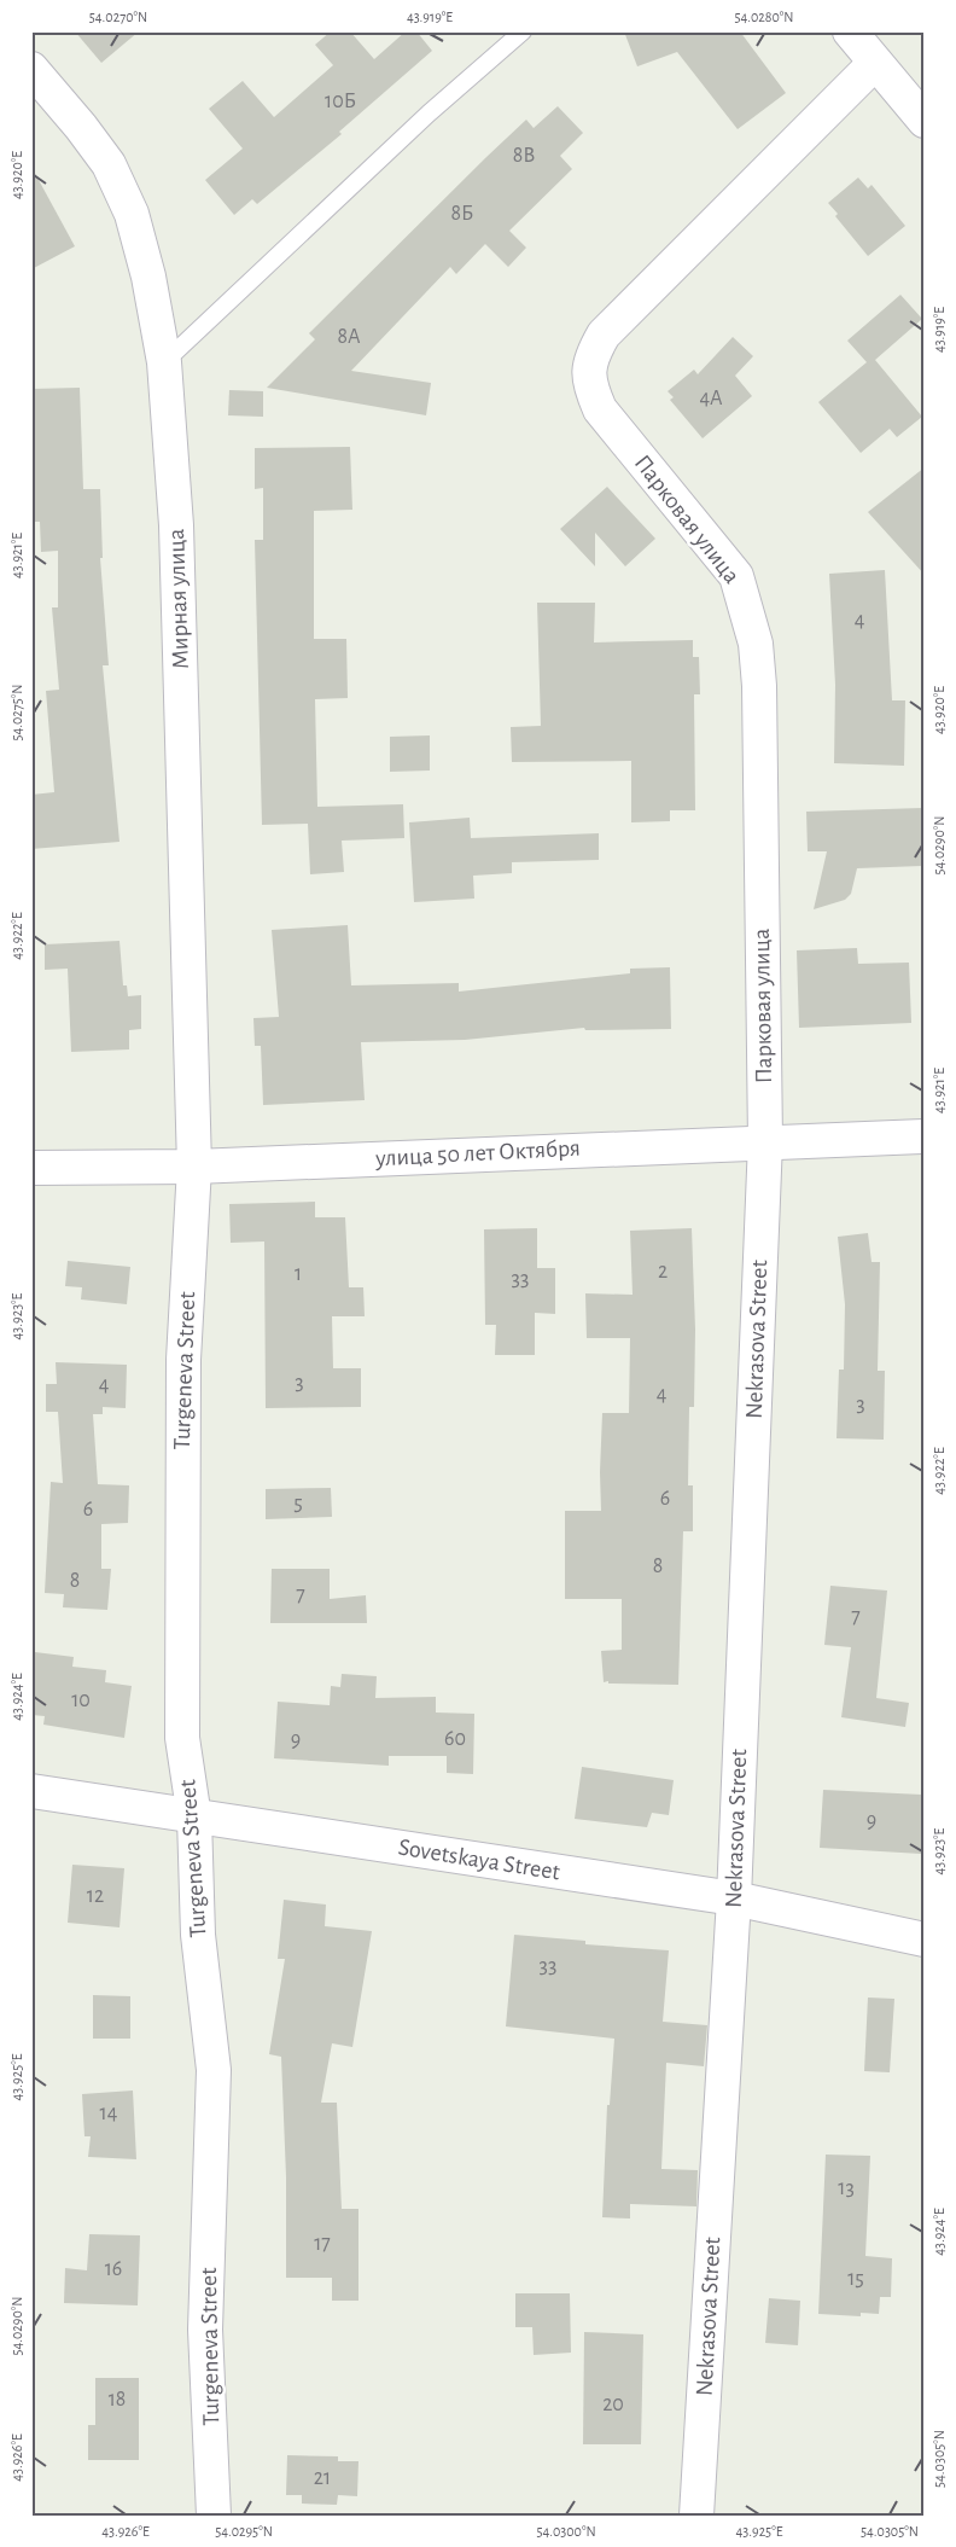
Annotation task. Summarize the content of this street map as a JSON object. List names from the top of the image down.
{
  "streets": {
    "street": [
      "Парковая улица",
      "Мирная улица",
      "улица 50 лет Октября",
      "Nekrasova Street",
      "Turgeneva Street",
      "Sovetskaya Street"
    ]
  },
  "crossings": [
    ["Парковая улица", "улица 50 лет Октября"],
    ["Парковая улица", "Nekrasova Street"],
    ["Мирная улица", "улица 50 лет Октября"],
    ["Мирная улица", "Turgeneva Street"],
    ["улица 50 лет Октября", "Nekrasova Street"],
    ["улица 50 лет Октября", "Turgeneva Street"],
    ["Nekrasova Street", "Sovetskaya Street"],
    ["Turgeneva Street", "Sovetskaya Street"]
  ],
  "house_numbers": [
    "10Б",
    "8В",
    "8Б",
    "8А",
    "4А",
    "4",
    "2",
    "1",
    "33",
    "3",
    "4",
    "4",
    "3",
    "6",
    "5",
    "6",
    "8",
    "8",
    "7",
    "7",
    "10",
    "60",
    "9",
    "9",
    "12",
    "33",
    "14",
    "13",
    "17",
    "16",
    "15",
    "18",
    "20",
    "21"
  ],
  "coordinates": [
    "54.0270°N",
    "43.919°E",
    "54.0280°N",
    "43.920°E",
    "43.921°E",
    "54.0275°N",
    "54.0290°N",
    "43.922°E",
    "43.923°E",
    "43.924°E",
    "43.925°E",
    "43.926°E",
    "54.0305°N",
    "54.0295°N",
    "54.0300°N"
  ]
}
